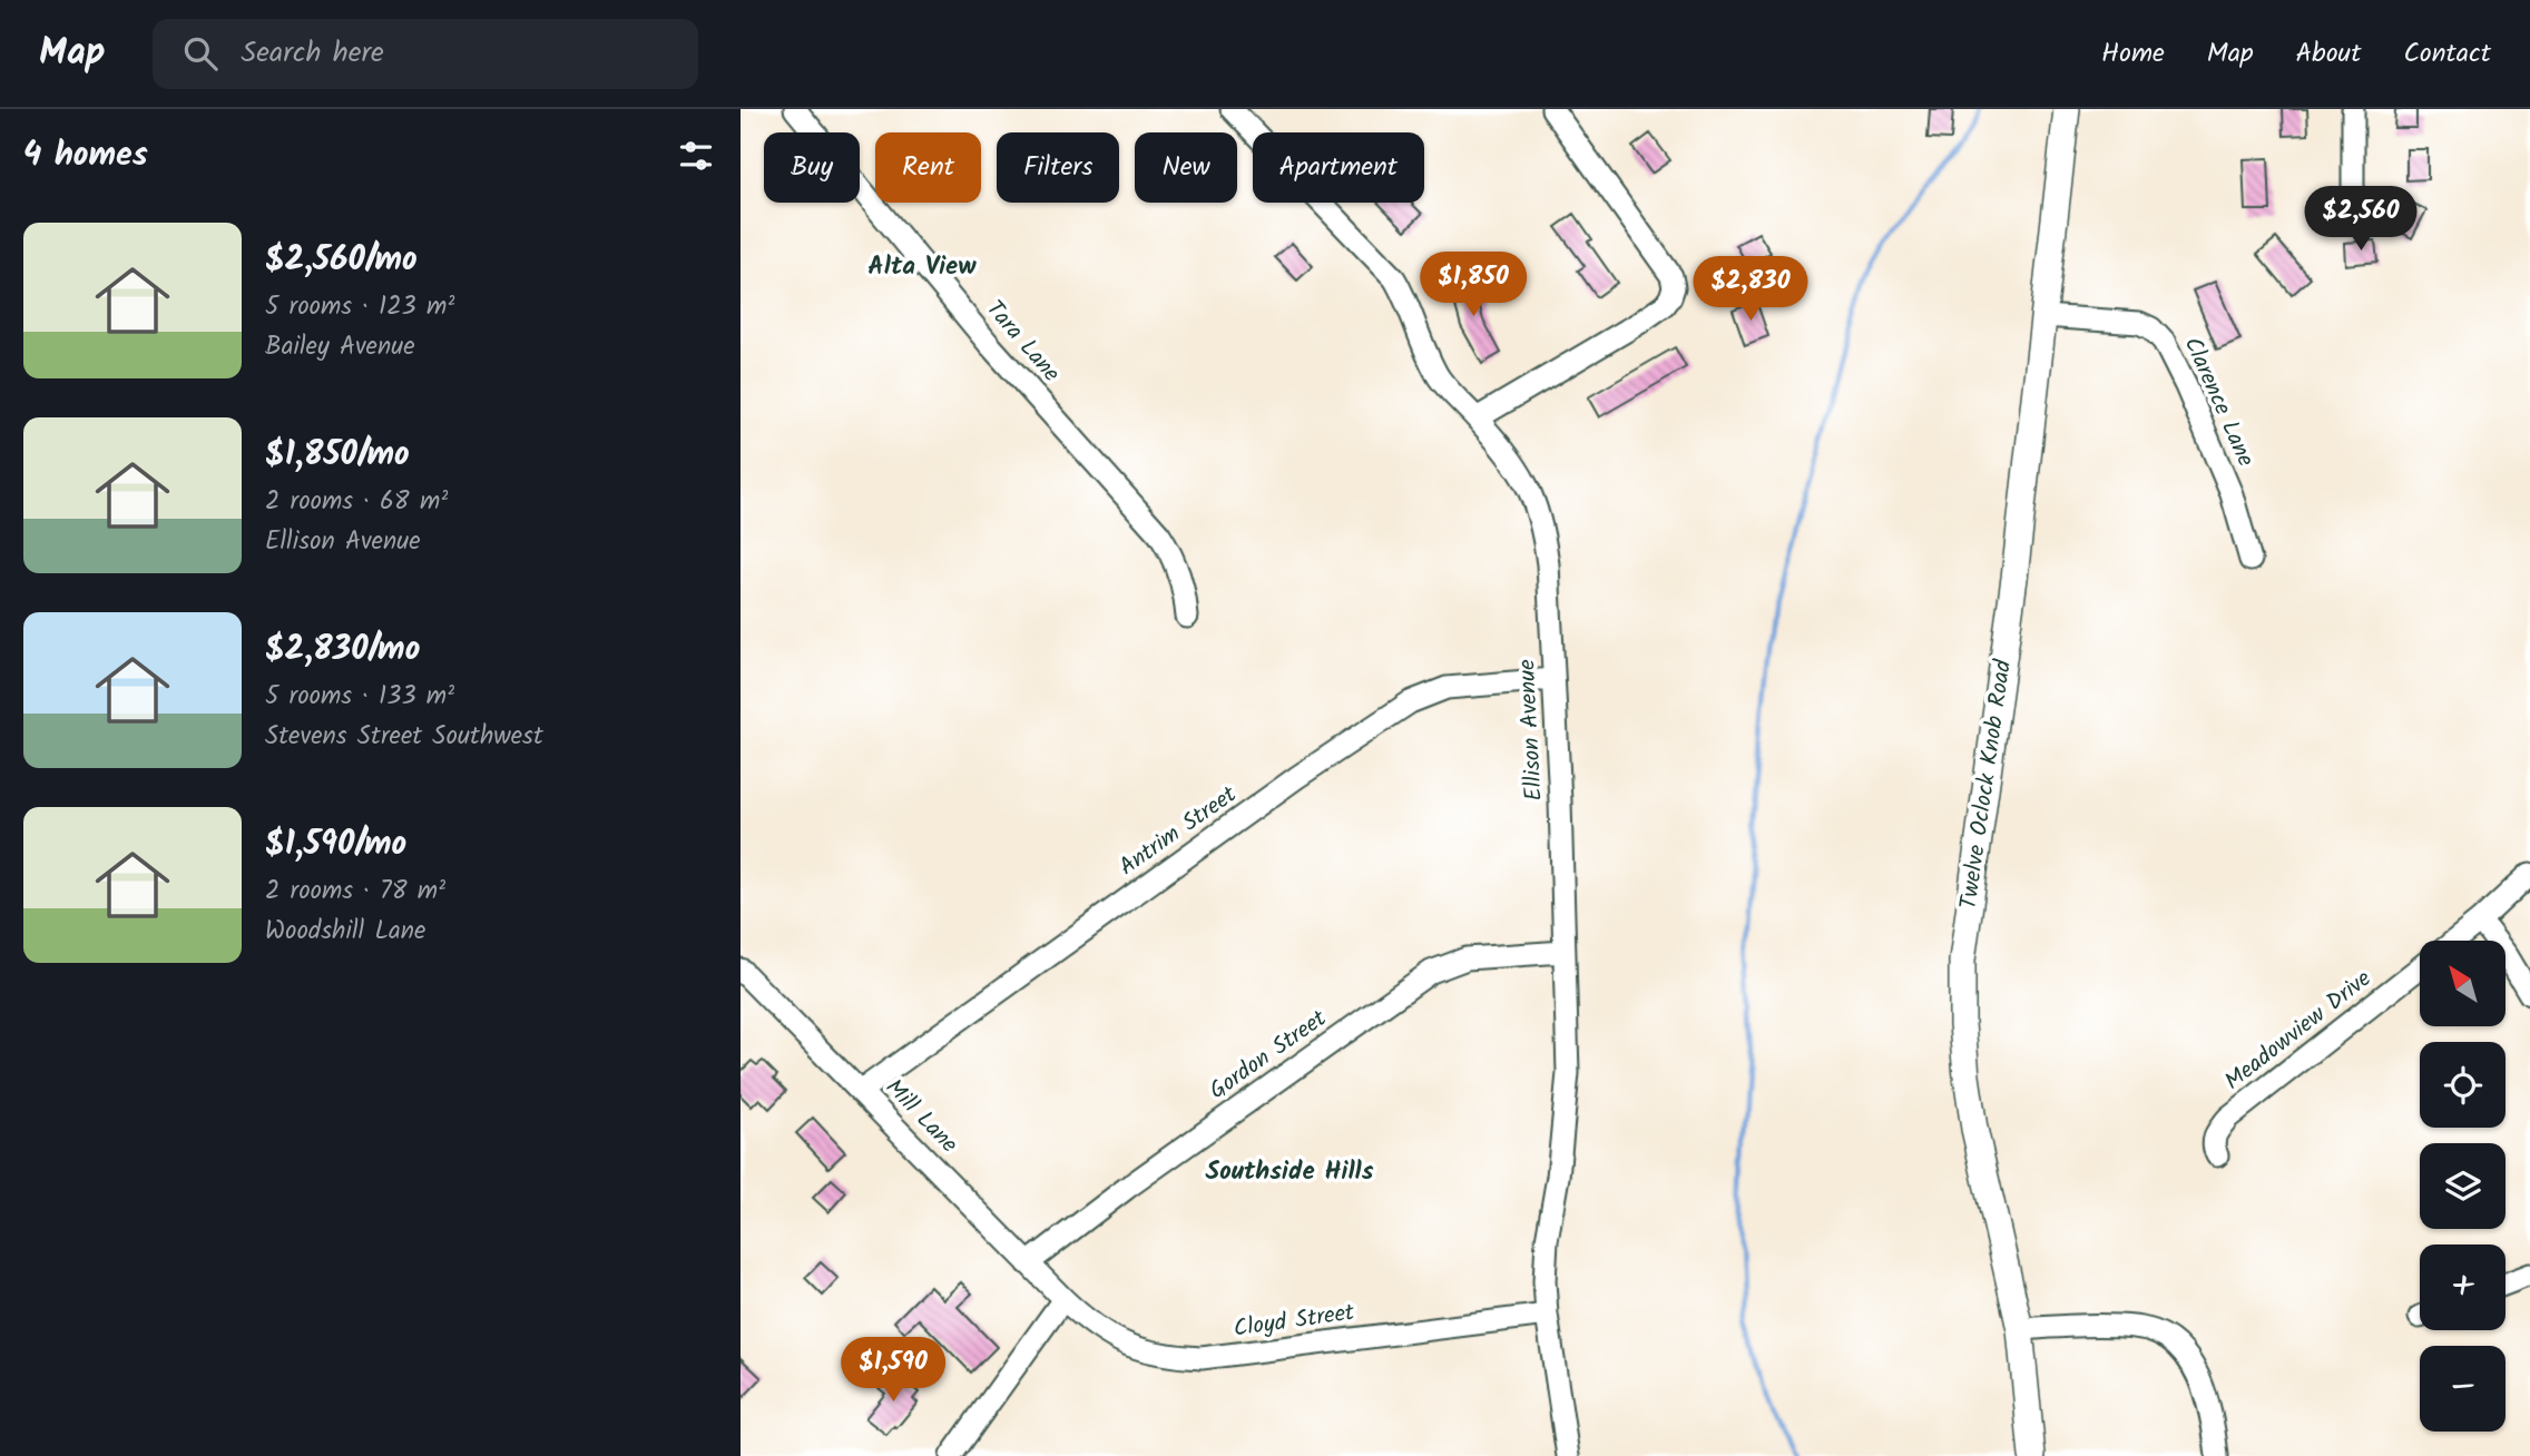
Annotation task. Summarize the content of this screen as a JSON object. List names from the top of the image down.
{
  "streets": {
    "street": [
      "Tara Lane",
      "Clarence Lane",
      "Ellison Avenue",
      "Twelve Oclock Knob Road",
      "Antrim Street",
      "Meadowview Drive",
      "Gordon Street",
      "Mill Lane",
      "Cloyd Street"
    ]
  },
  "crossings": [
    ["Clarence Lane", "Twelve Oclock Knob Road"],
    ["Ellison Avenue", "Antrim Street"],
    ["Ellison Avenue", "Gordon Street"],
    ["Ellison Avenue", "Cloyd Street"],
    ["Antrim Street", "Mill Lane"],
    ["Gordon Street", "Mill Lane"],
    ["Mill Lane", "Cloyd Street"]
  ],
  "districts": ["Alta View", "Southside Hills"],
  "north": "top left",
  "page": {
    "header": "Map",
    "search": "Search here",
    "nav": [
      "Home",
      "Map",
      "About",
      "Contact"
    ],
    "heading": "4 homes",
    "chip": [
      "Buy",
      "Rent",
      "Filters",
      "New",
      "Apartment"
    ],
    "price": [
      "$2,560",
      "$1,850",
      "$2,830",
      "$1,590"
    ],
    "list": [
      {
        "name": "$2,560/mo",
        "note": "5 rooms · 123 m² · Bailey Avenue"
      },
      {
        "name": "$1,850/mo",
        "note": "2 rooms · 68 m² · Ellison Avenue"
      },
      {
        "name": "$2,830/mo",
        "note": "5 rooms · 133 m² · Stevens Street Southwest"
      },
      {
        "name": "$1,590/mo",
        "note": "2 rooms · 78 m² · Woodshill Lane"
      }
    ],
    "map_buttons": ["+", "−"]
  }
}
